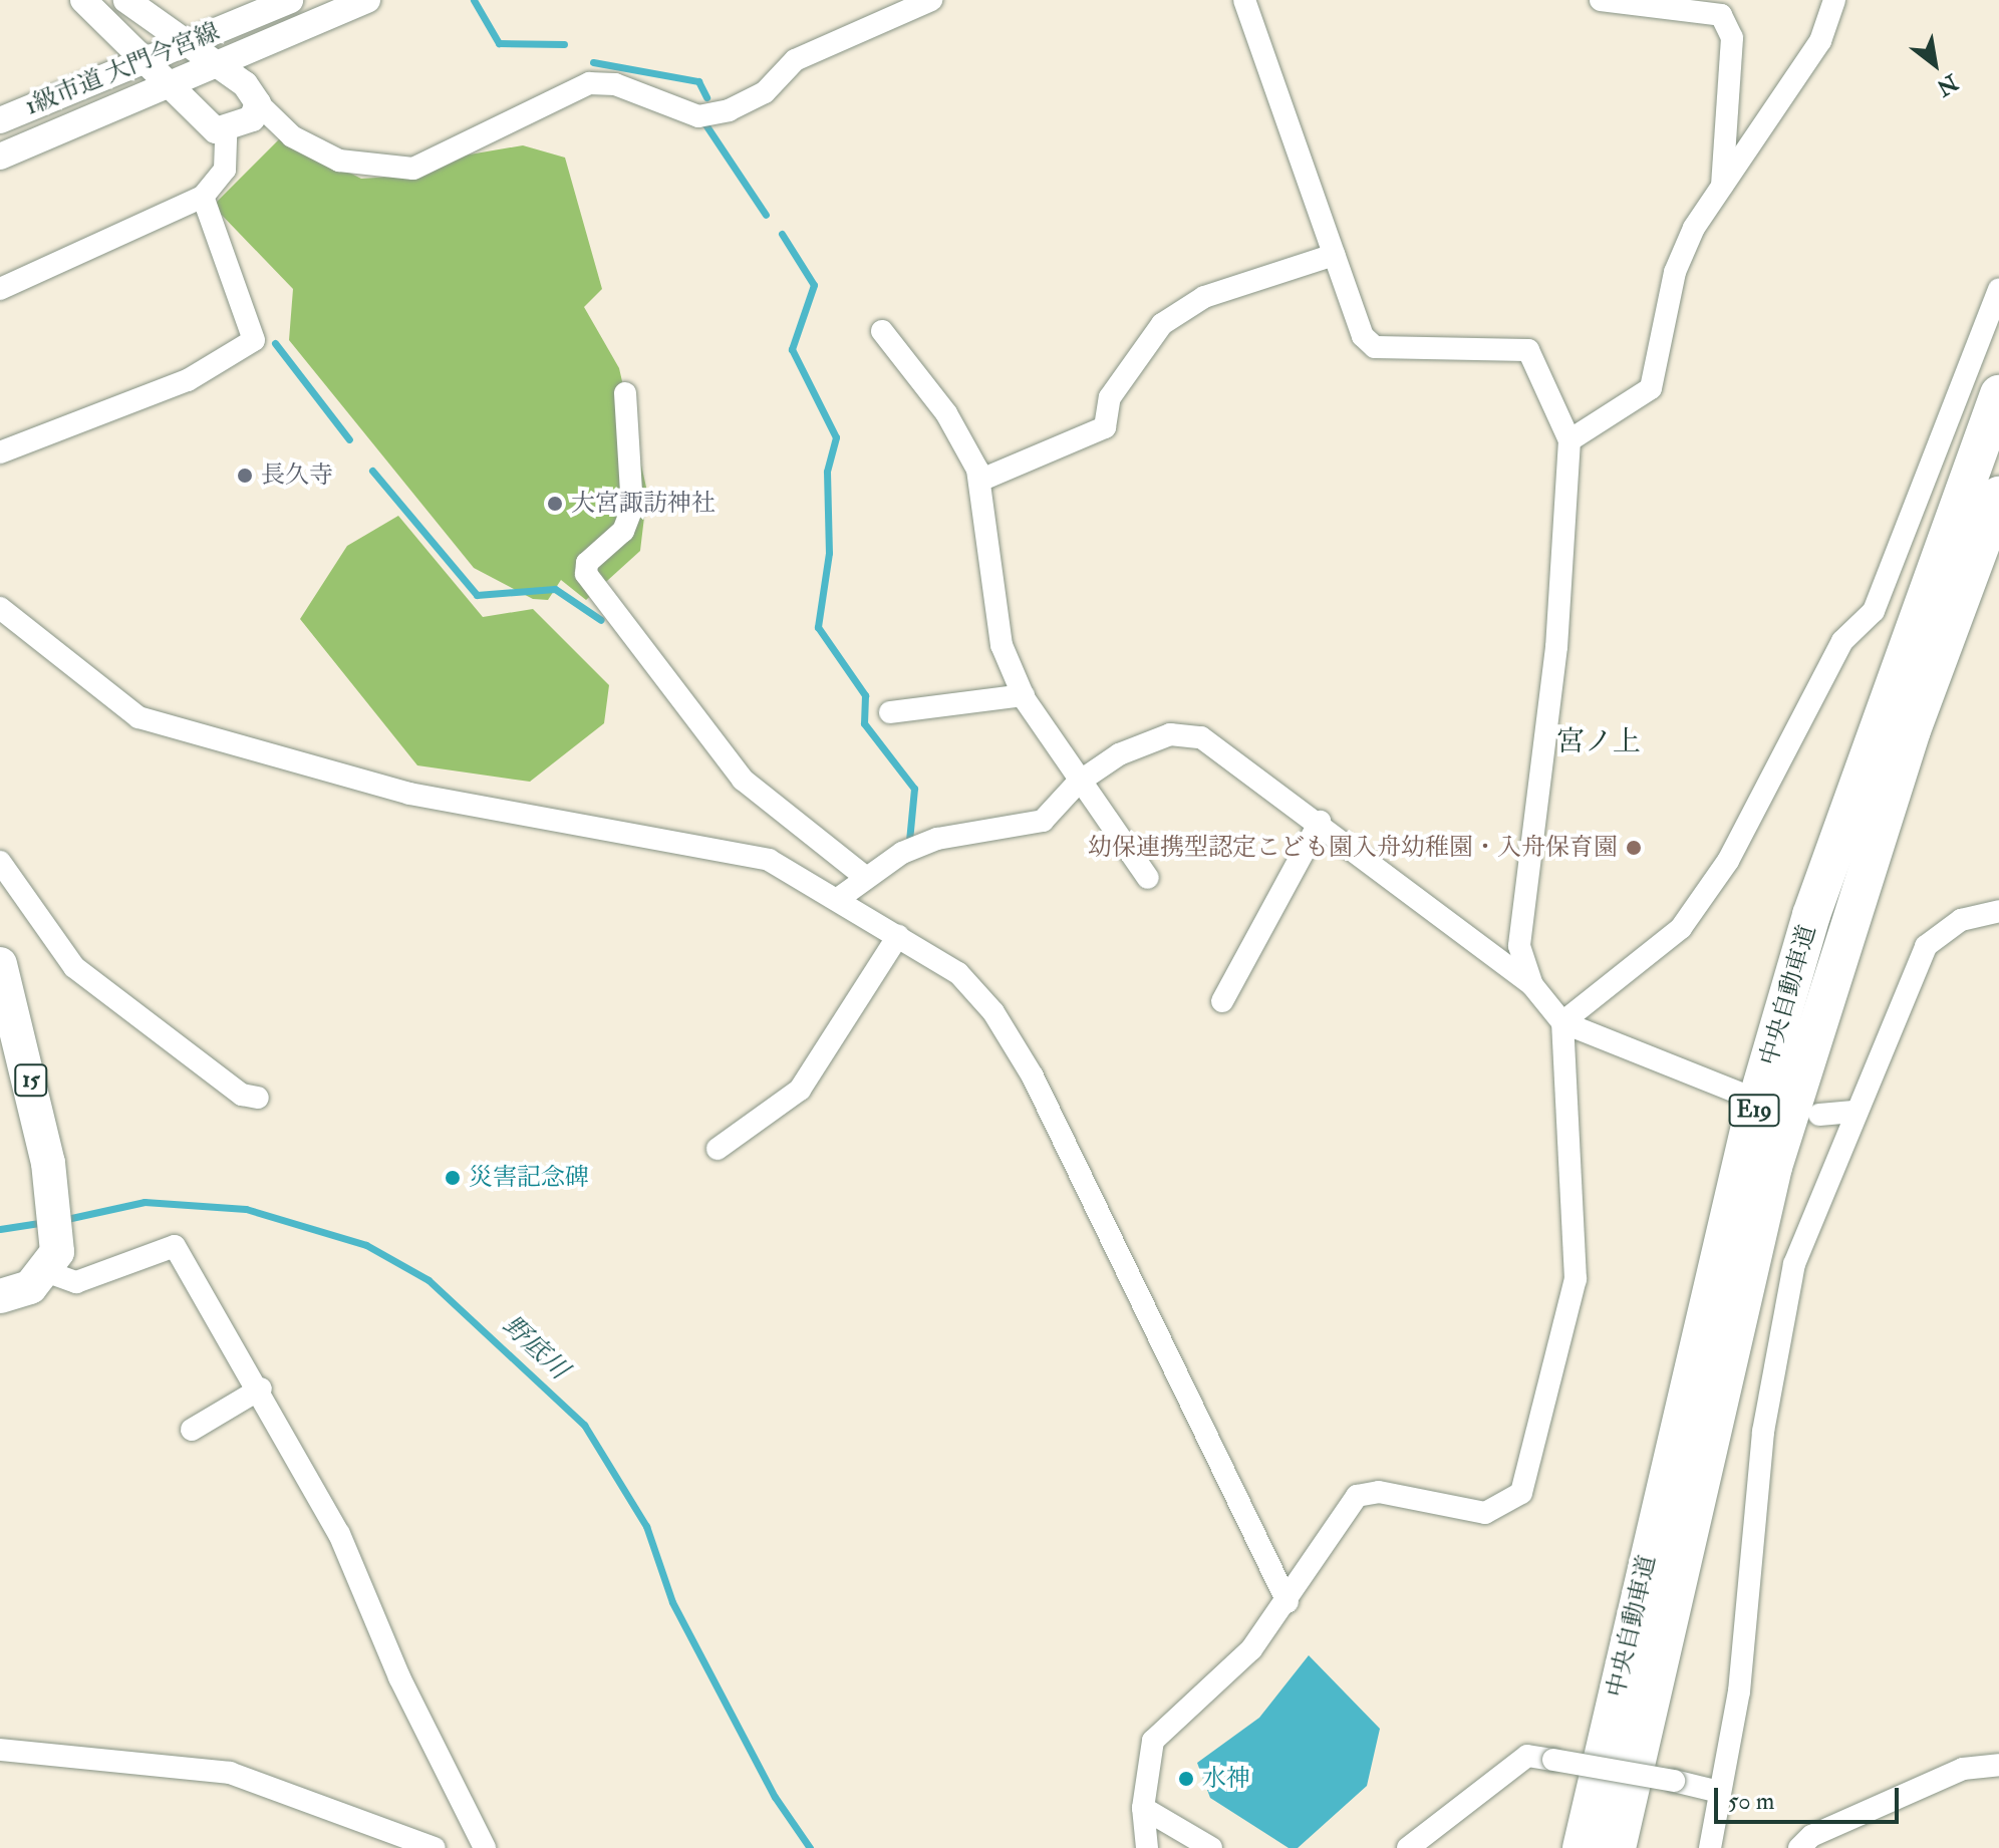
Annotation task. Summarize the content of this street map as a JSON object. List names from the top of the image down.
{
  "streets": {
    "highway": ["中央自動車道", "E19"],
    "main road": ["15"],
    "street": ["1級市道 大門今宮線"]
  },
  "districts": ["宮ノ上"],
  "water": ["野底川"],
  "places": [
    "長久寺",
    "大宮諏訪神社",
    "幼保連携型認定こども園入舟幼稚園・入舟保育園",
    "災害記念碑",
    "水神"
  ],
  "scale_bar": "50 m",
  "north": "bottom right"
}
